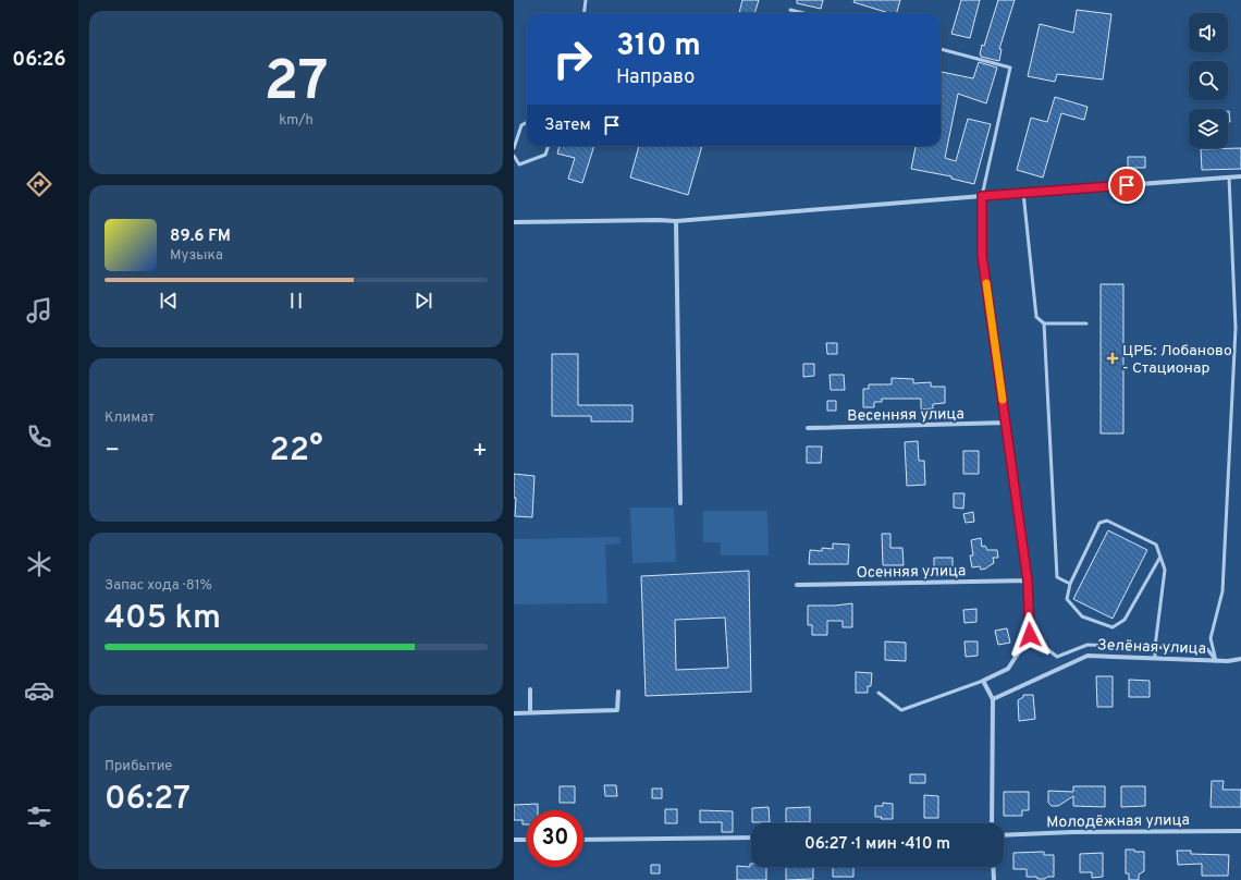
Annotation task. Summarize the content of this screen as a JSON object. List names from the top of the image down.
{
  "streets": {
    "street": [
      "Весенняя улица",
      "Осенняя улица",
      "Зелёная улица",
      "Молодёжная улица"
    ]
  },
  "places": {
    "health": ["ЦРБ: Лобаново - Стационар"]
  },
  "page": {
    "tabs": "06:26",
    "tile": [
      ["27", "km/h"],
      "Климат",
      ["Запас хода · 81%", "405 km"],
      ["Прибытие", "06:27"]
    ],
    "turn": ["310 m", "Направо"],
    "then": "Затем",
    "song": ["89.6 FM", "Музыка"],
    "heat": ["−", "22°", "+"],
    "limit": "30",
    "trip": "06:27 · 1 мин · 410 m"
  }
}
